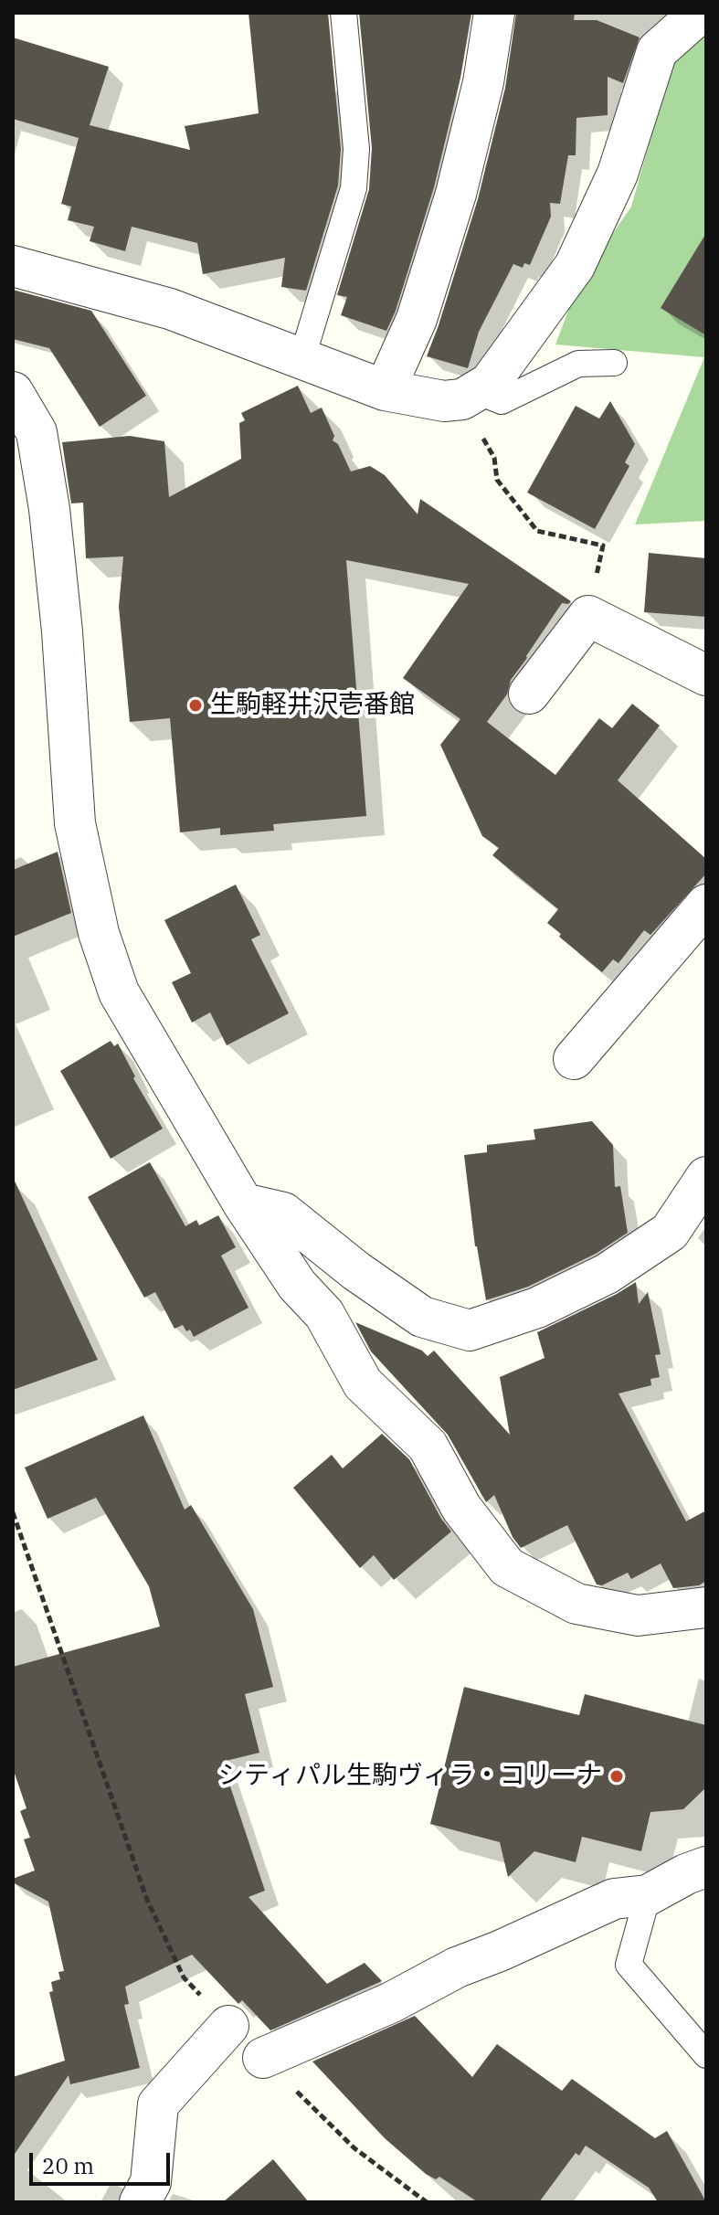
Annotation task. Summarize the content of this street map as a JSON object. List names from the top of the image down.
{
  "places": ["生駒軽井沢壱番館", "シティパル生駒ヴィラ・コリーナ"],
  "scale_bar": "20 m"
}
